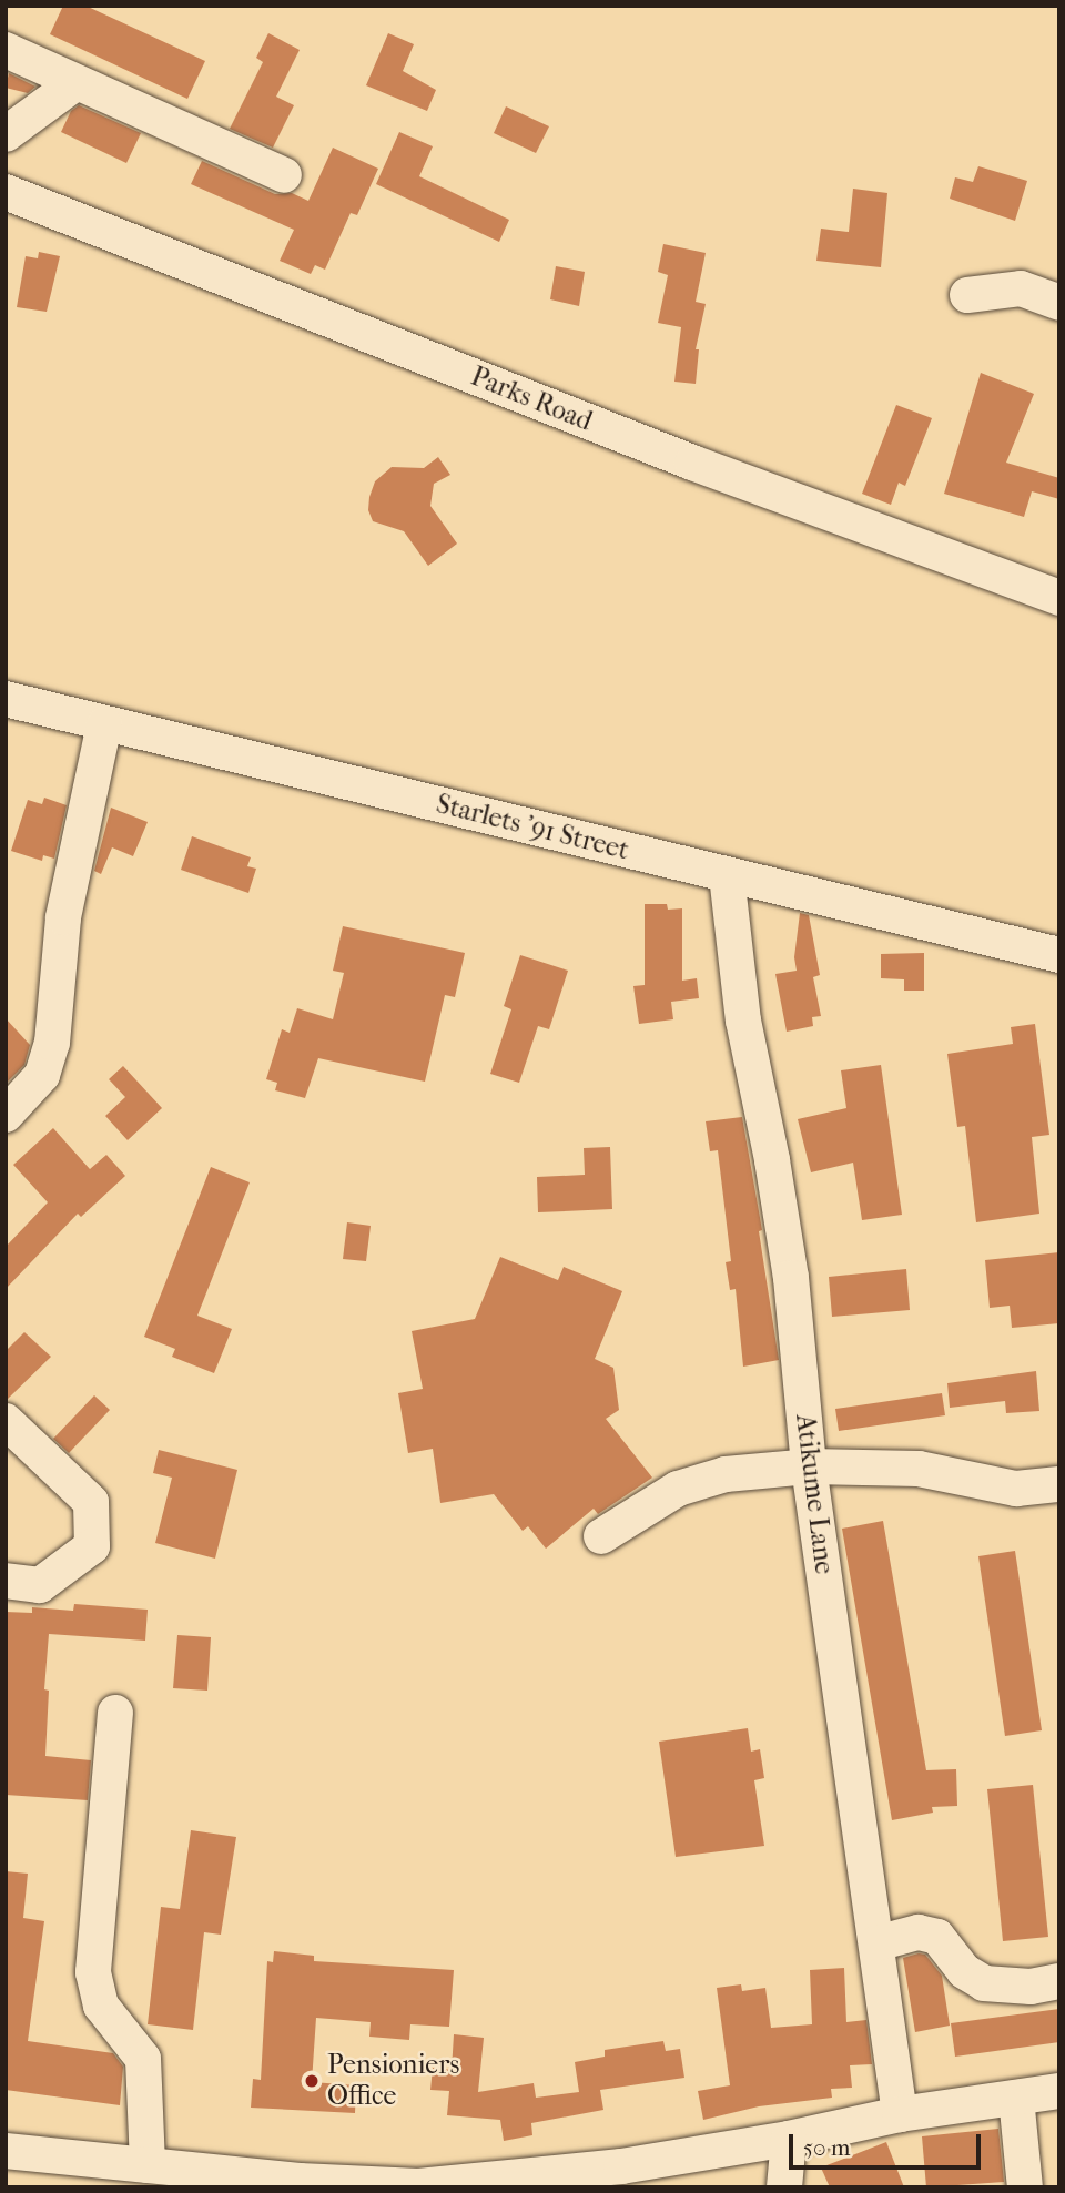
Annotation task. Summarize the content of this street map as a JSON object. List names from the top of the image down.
{
  "streets": {
    "street": ["Parks Road", "Starlets '91 Street", "Atikume Lane"]
  },
  "crossings": [
    ["Starlets '91 Street", "Atikume Lane"]
  ],
  "places": ["Pensioniers Office"],
  "scale_bar": "50 m"
}
